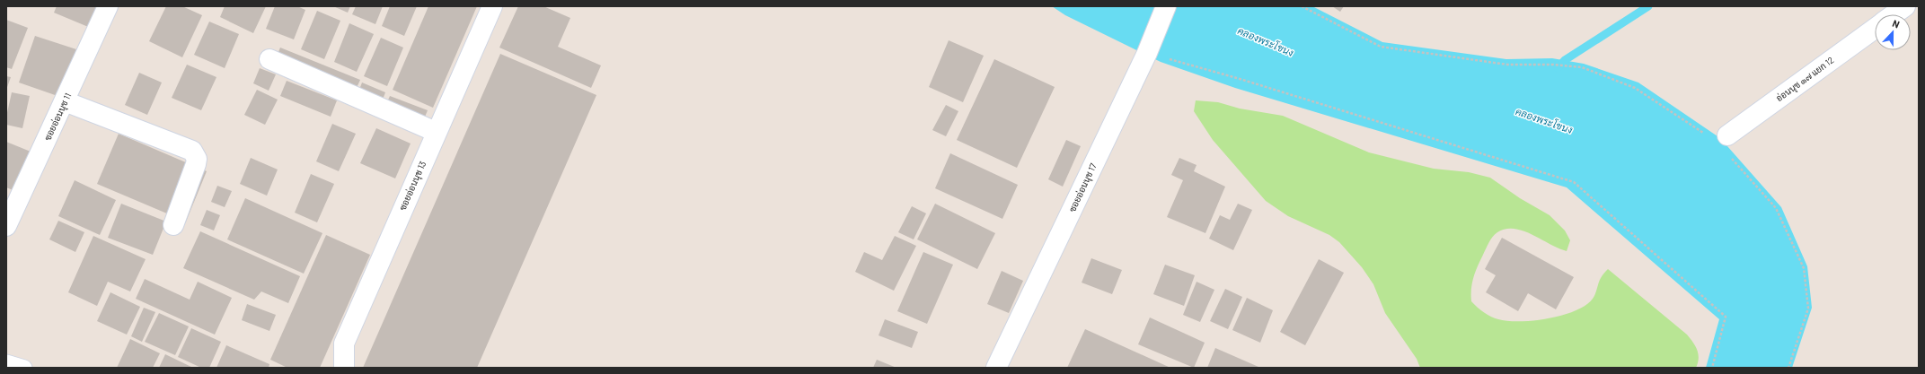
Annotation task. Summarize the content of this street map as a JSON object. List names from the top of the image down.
{
  "streets": {
    "street": [
      "อ่อนนุช ๑๗ แยก 12",
      "ซอยอ่อนนุช 11",
      "ซอยอ่อนนุช 13",
      "ซอยอ่อนนุช 17"
    ]
  },
  "water": ["คลองพระโขนง"],
  "north": "top"
}
